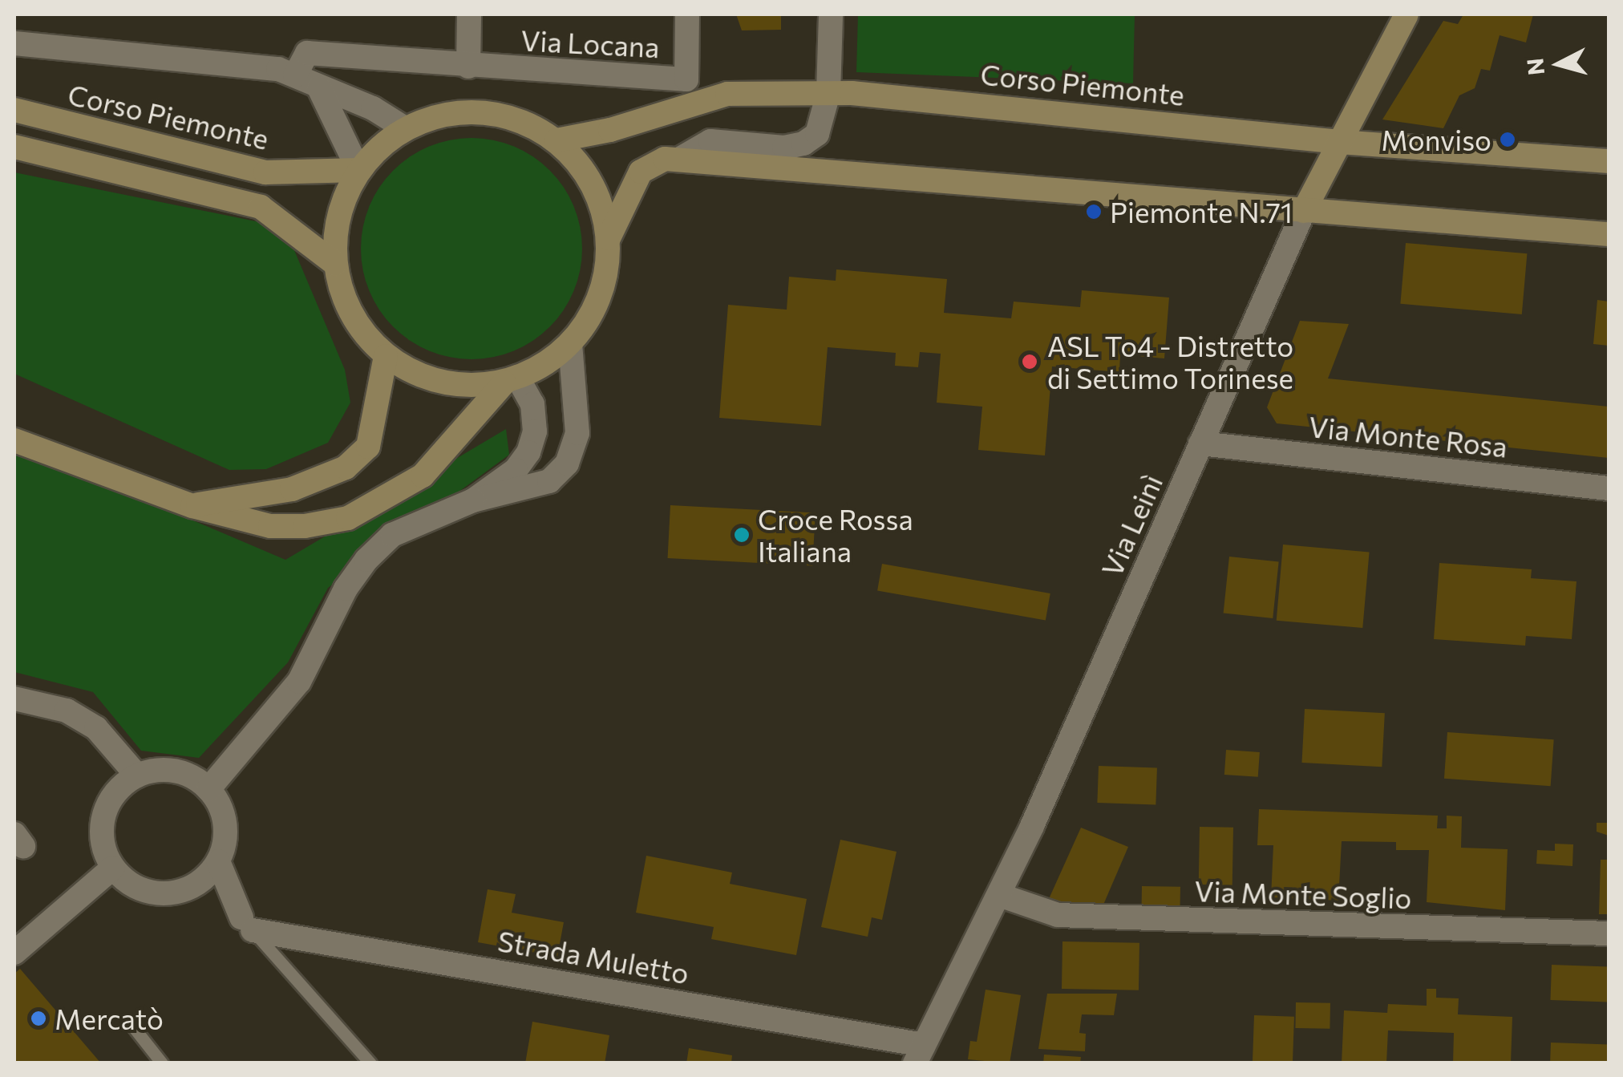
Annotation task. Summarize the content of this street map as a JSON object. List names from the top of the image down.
{
  "streets": {
    "main road": ["Corso Piemonte", "Via Leinì"],
    "street": [
      "Via Locana",
      "Via Monte Rosa",
      "Via Monte Soglio",
      "Strada Muletto"
    ]
  },
  "crossings": [
    ["Corso Piemonte", "Via Leinì"],
    ["Via Monte Rosa", "Via Leinì"],
    ["Via Leinì", "Via Monte Soglio"],
    ["Via Leinì", "Strada Muletto"]
  ],
  "places": [
    "Monviso",
    "Piemonte N.71",
    "ASL To4 - Distretto di Settimo Torinese",
    "Croce Rossa Italiana",
    "Mercatò"
  ],
  "north": "left"
}
